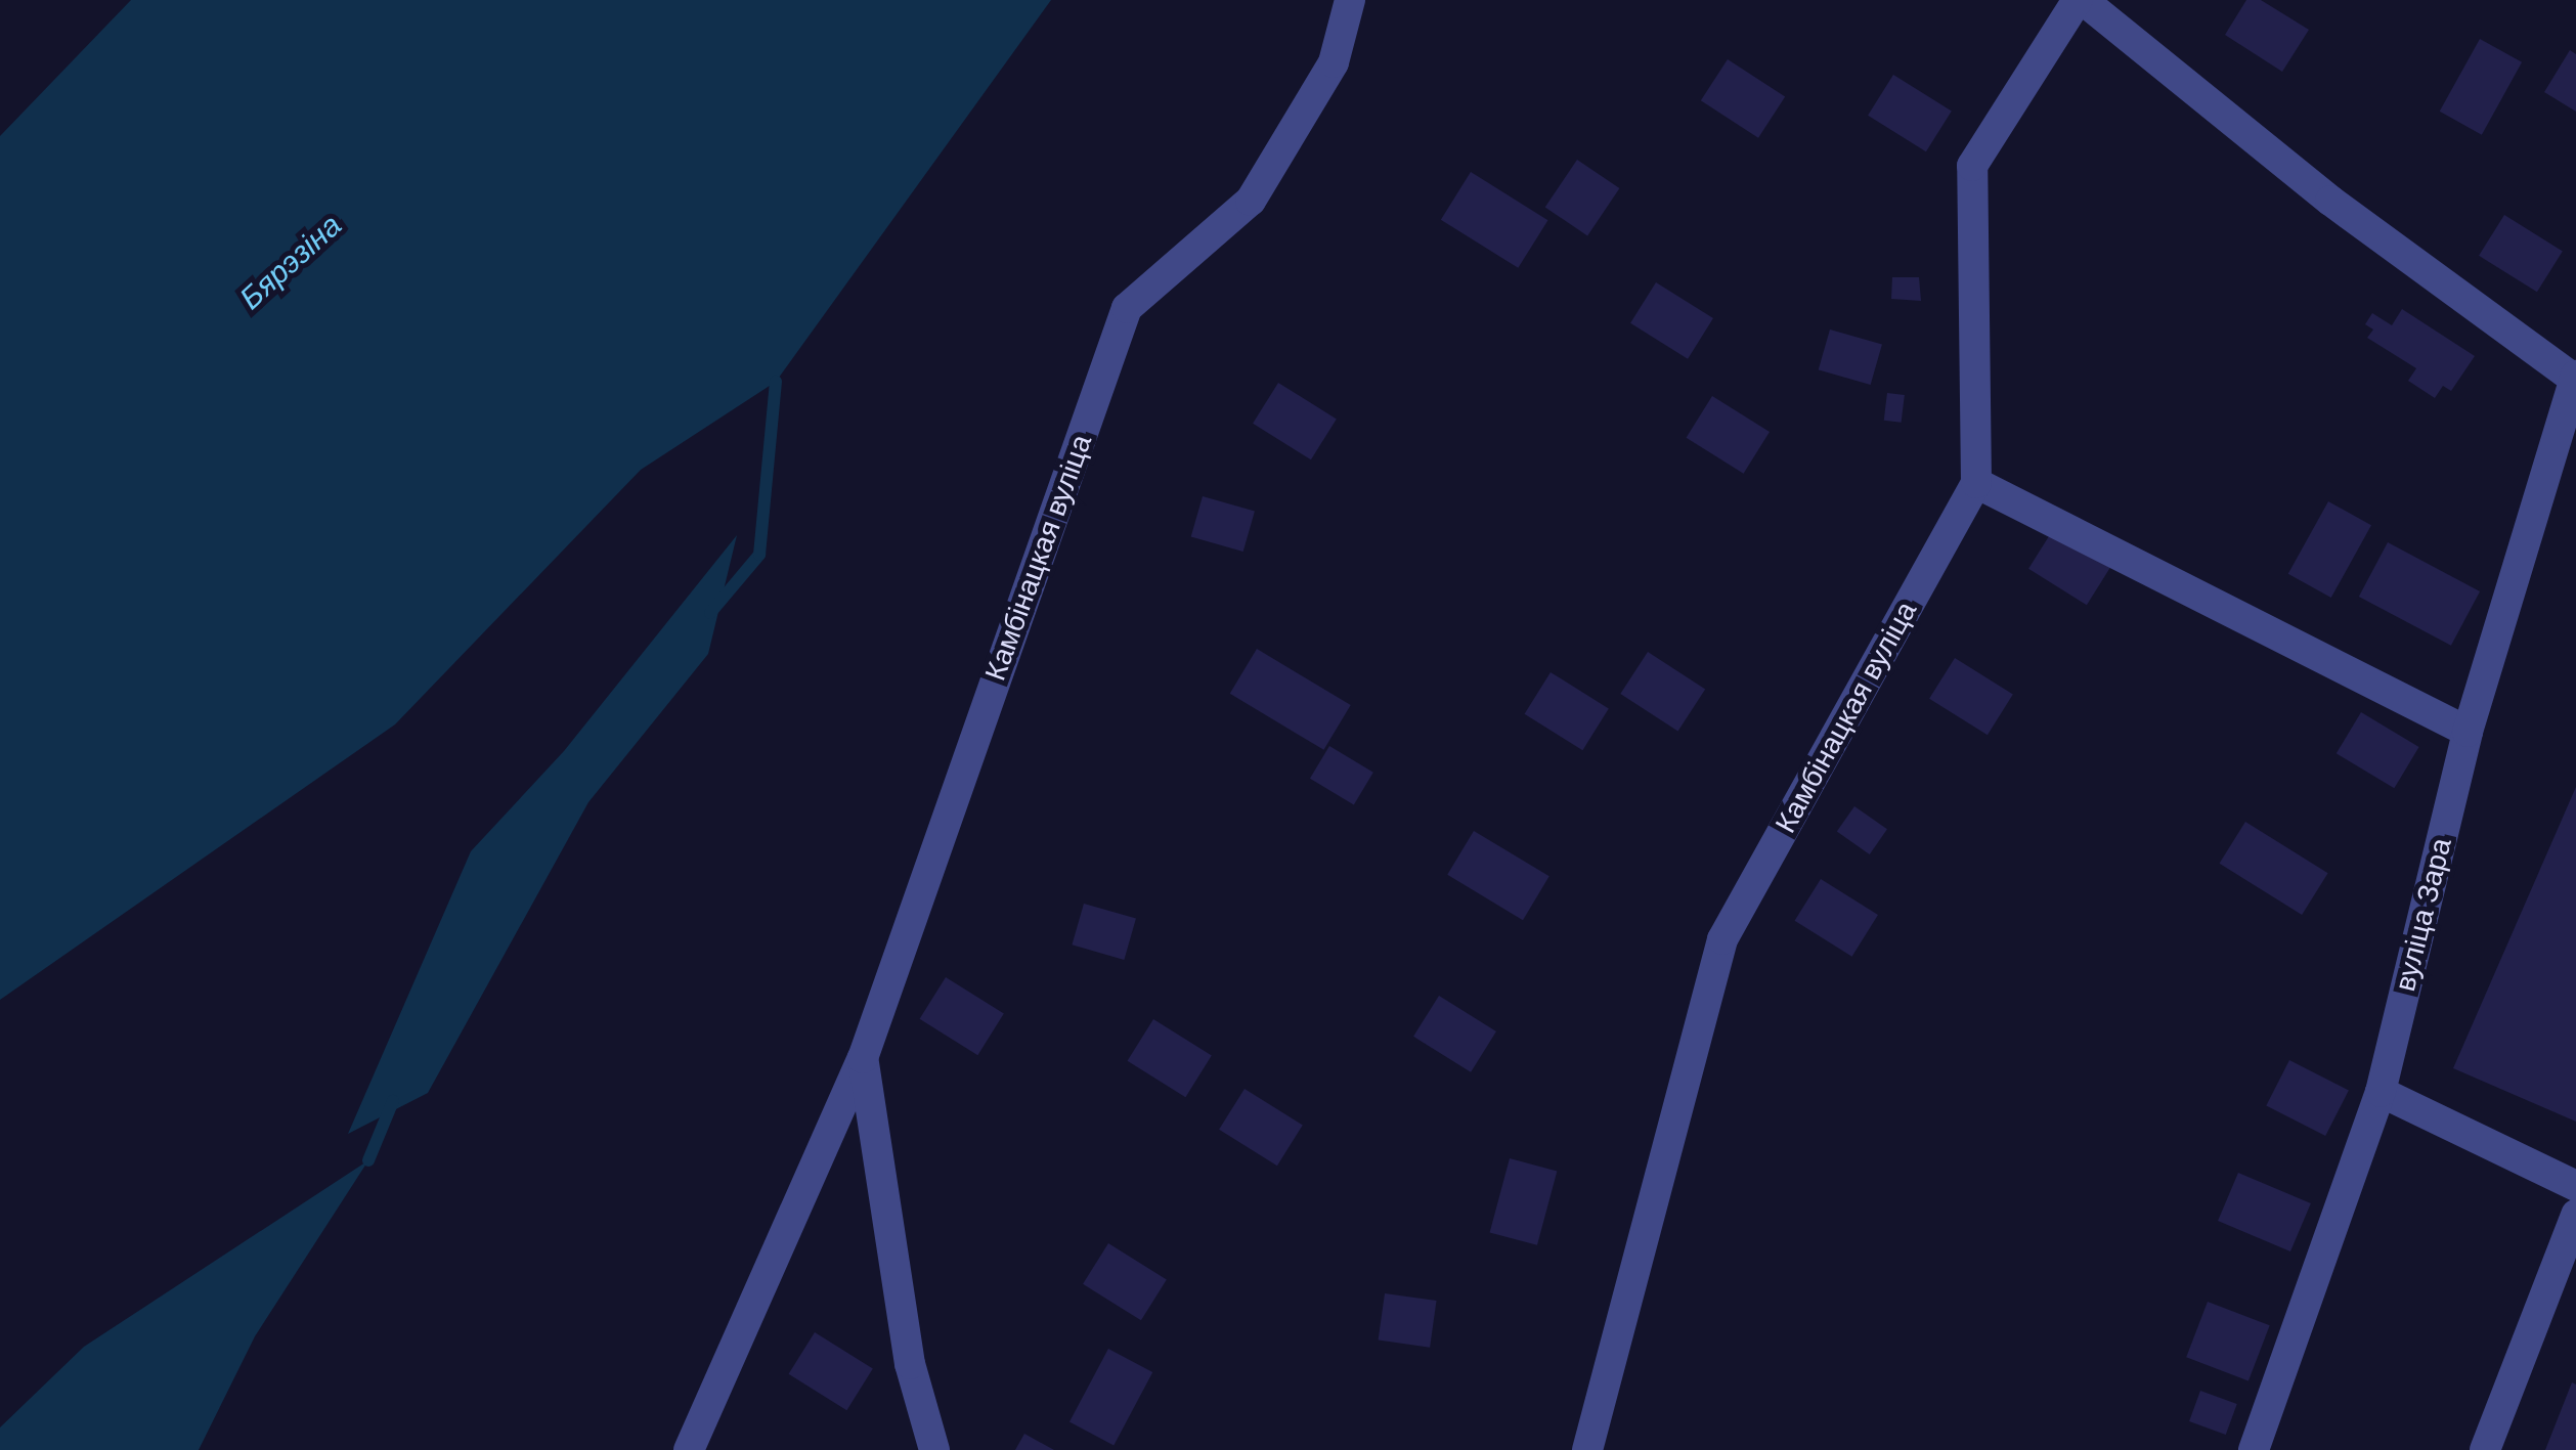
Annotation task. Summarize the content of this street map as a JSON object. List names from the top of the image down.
{
  "streets": {
    "street": ["Камбінацкая вуліца", "вуліца Зара"]
  },
  "crossings": [
    ["Камбінацкая вуліца", "вуліца Зара"]
  ],
  "water": ["Бярэзіна"]
}
